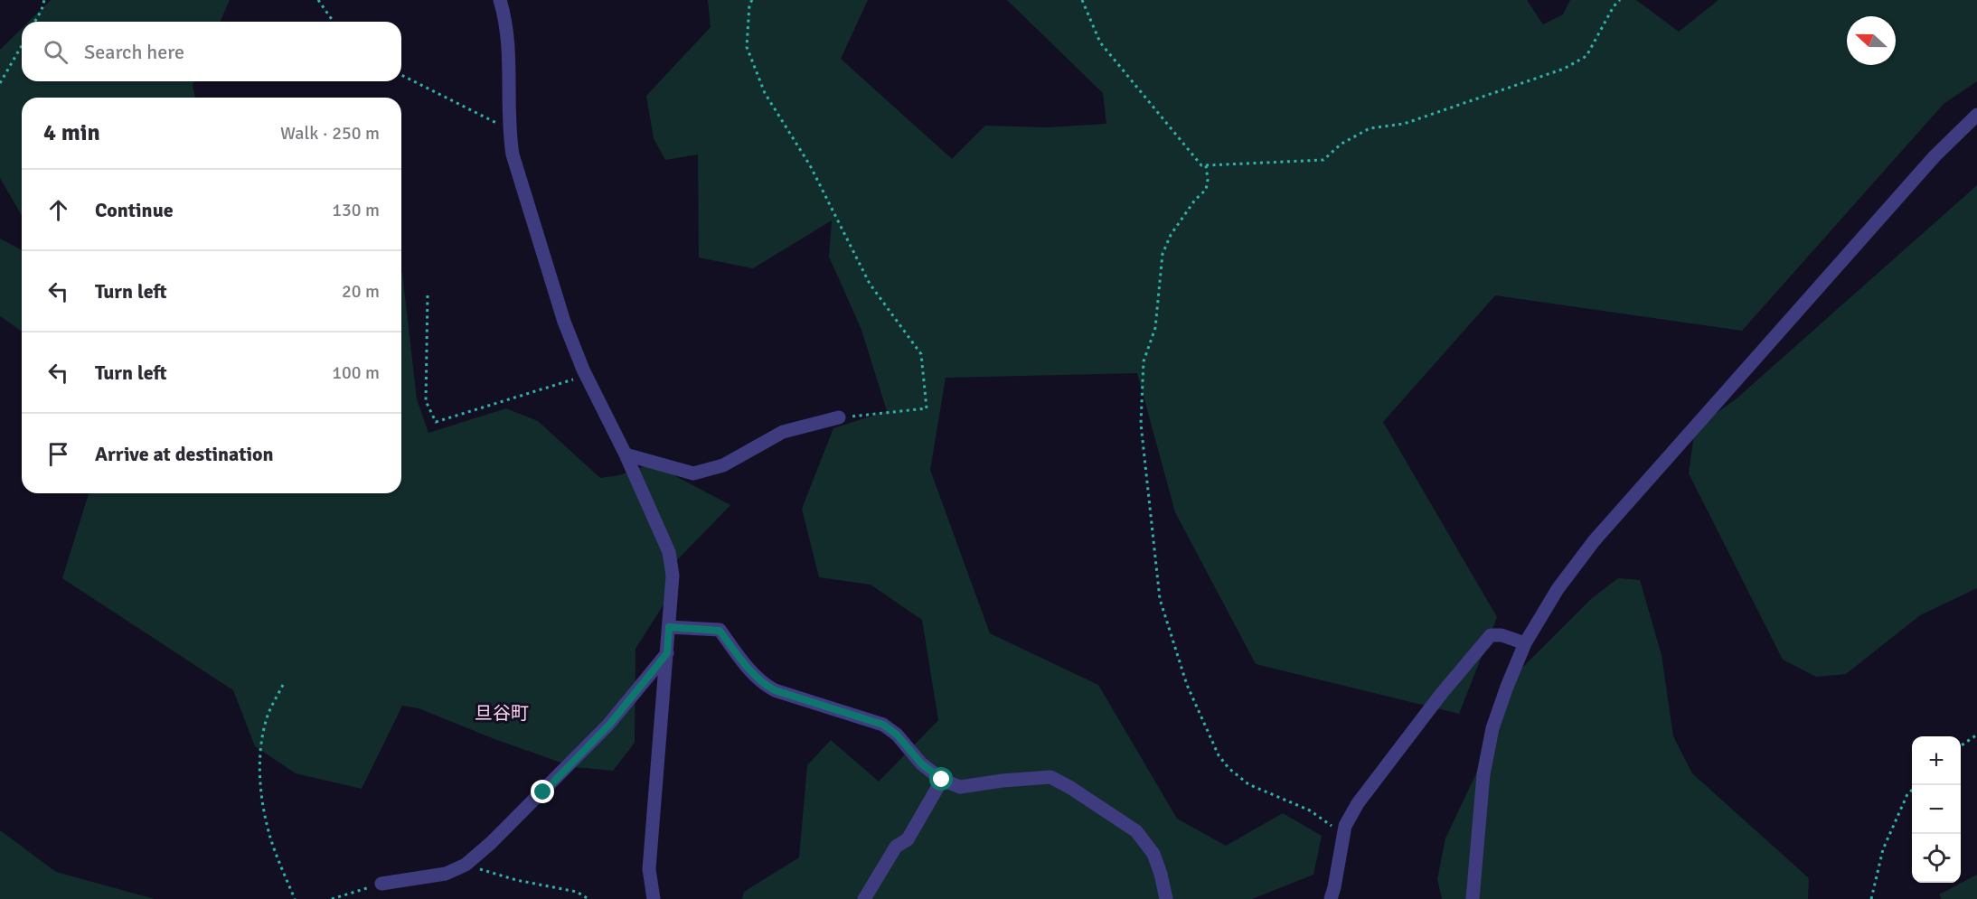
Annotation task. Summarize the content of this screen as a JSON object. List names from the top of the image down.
{
  "districts": ["旦谷町"],
  "north": "left",
  "page": {
    "search": "Search here",
    "heading": ["4 min", "Walk · 250 m"],
    "list": [
      ["Continue", "130 m"],
      ["Turn left", "20 m"],
      ["Turn left", "100 m"],
      "Arrive at destination"
    ],
    "map_buttons": ["+", "−"]
  }
}
